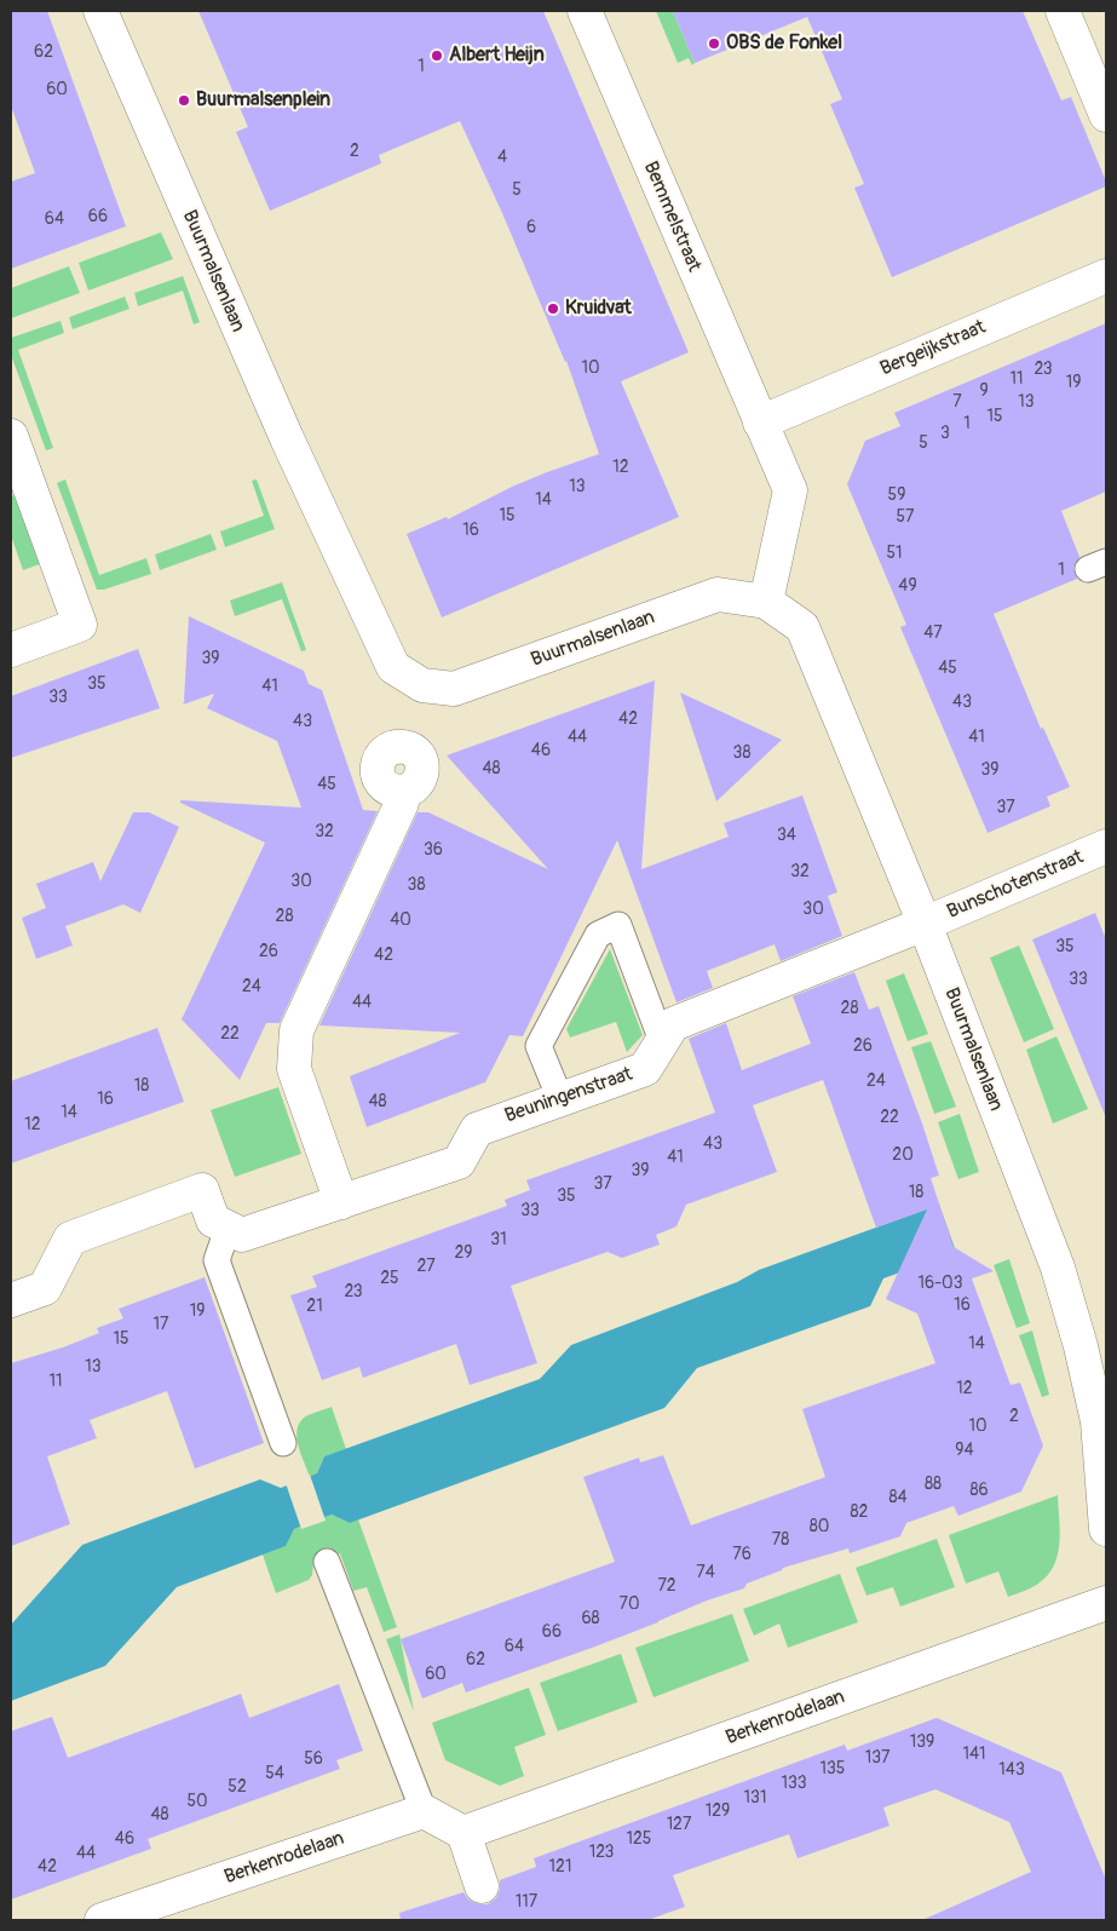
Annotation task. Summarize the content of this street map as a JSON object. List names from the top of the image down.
{
  "streets": {
    "street": [
      "Bemmelstraat",
      "Buurmalsenlaan",
      "Bergeijkstraat",
      "Bunschotenstraat",
      "Beuningenstraat",
      "Berkenrodelaan"
    ]
  },
  "crossings": [
    ["Bemmelstraat", "Bergeijkstraat"],
    ["Buurmalsenlaan", "Bunschotenstraat"],
    ["Buurmalsenlaan", "Beuningenstraat"],
    ["Bunschotenstraat", "Beuningenstraat"]
  ],
  "places": [
    "OBS de Fonkel",
    "Albert Heijn",
    "Buurmalsenplein",
    "Kruidvat"
  ],
  "house_numbers": [
    "62",
    "1",
    "60",
    "2",
    "4",
    "5",
    "66",
    "64",
    "6",
    "10",
    "23",
    "11",
    "19",
    "9",
    "7",
    "13",
    "15",
    "1",
    "3",
    "5",
    "12",
    "13",
    "59",
    "14",
    "15",
    "57",
    "16",
    "51",
    "1",
    "49",
    "47",
    "39",
    "45",
    "35",
    "41",
    "33",
    "43",
    "42",
    "43",
    "44",
    "41",
    "46",
    "38",
    "48",
    "39",
    "45",
    "37",
    "32",
    "34",
    "36",
    "32",
    "30",
    "38",
    "30",
    "28",
    "40",
    "35",
    "26",
    "42",
    "33",
    "24",
    "44",
    "28",
    "22",
    "26",
    "24",
    "18",
    "16",
    "48",
    "14",
    "22",
    "12",
    "43",
    "20",
    "41",
    "39",
    "37",
    "18",
    "35",
    "33",
    "31",
    "29",
    "27",
    "25",
    "16-03",
    "23",
    "16",
    "21",
    "19",
    "17",
    "15",
    "14",
    "13",
    "11",
    "12",
    "2",
    "10",
    "94",
    "88",
    "86",
    "84",
    "82",
    "80",
    "78",
    "76",
    "74",
    "72",
    "70",
    "68",
    "66",
    "64",
    "62",
    "60",
    "139",
    "141",
    "137",
    "56",
    "135",
    "143",
    "54",
    "133",
    "52",
    "131",
    "50",
    "129",
    "48",
    "127",
    "46",
    "125",
    "123",
    "44",
    "42",
    "121",
    "117"
  ]
}
